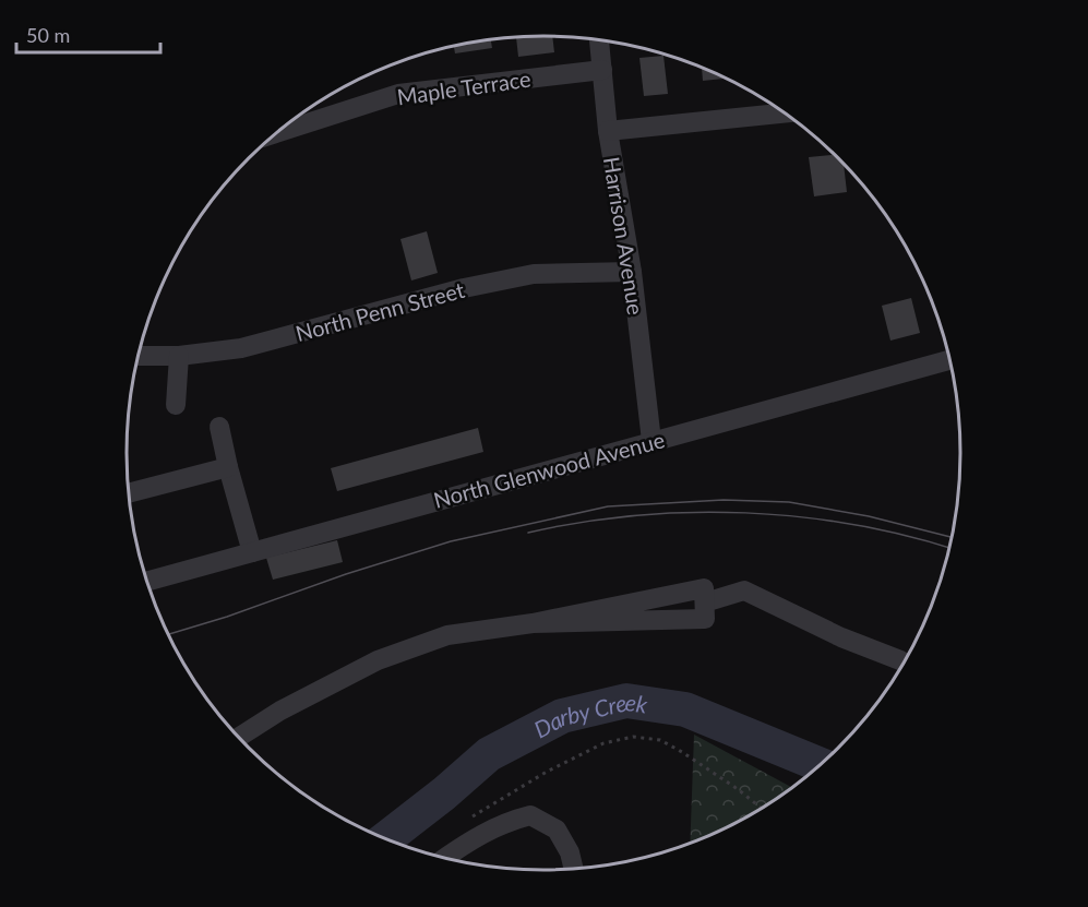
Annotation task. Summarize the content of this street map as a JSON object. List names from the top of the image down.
{
  "streets": {
    "street": [
      "Maple Terrace",
      "Harrison Avenue",
      "North Penn Street",
      "North Glenwood Avenue"
    ]
  },
  "crossings": [
    ["Maple Terrace", "Harrison Avenue"],
    ["Harrison Avenue", "North Penn Street"],
    ["Harrison Avenue", "North Glenwood Avenue"]
  ],
  "water": ["Darby Creek"],
  "scale_bar": "50 m"
}
